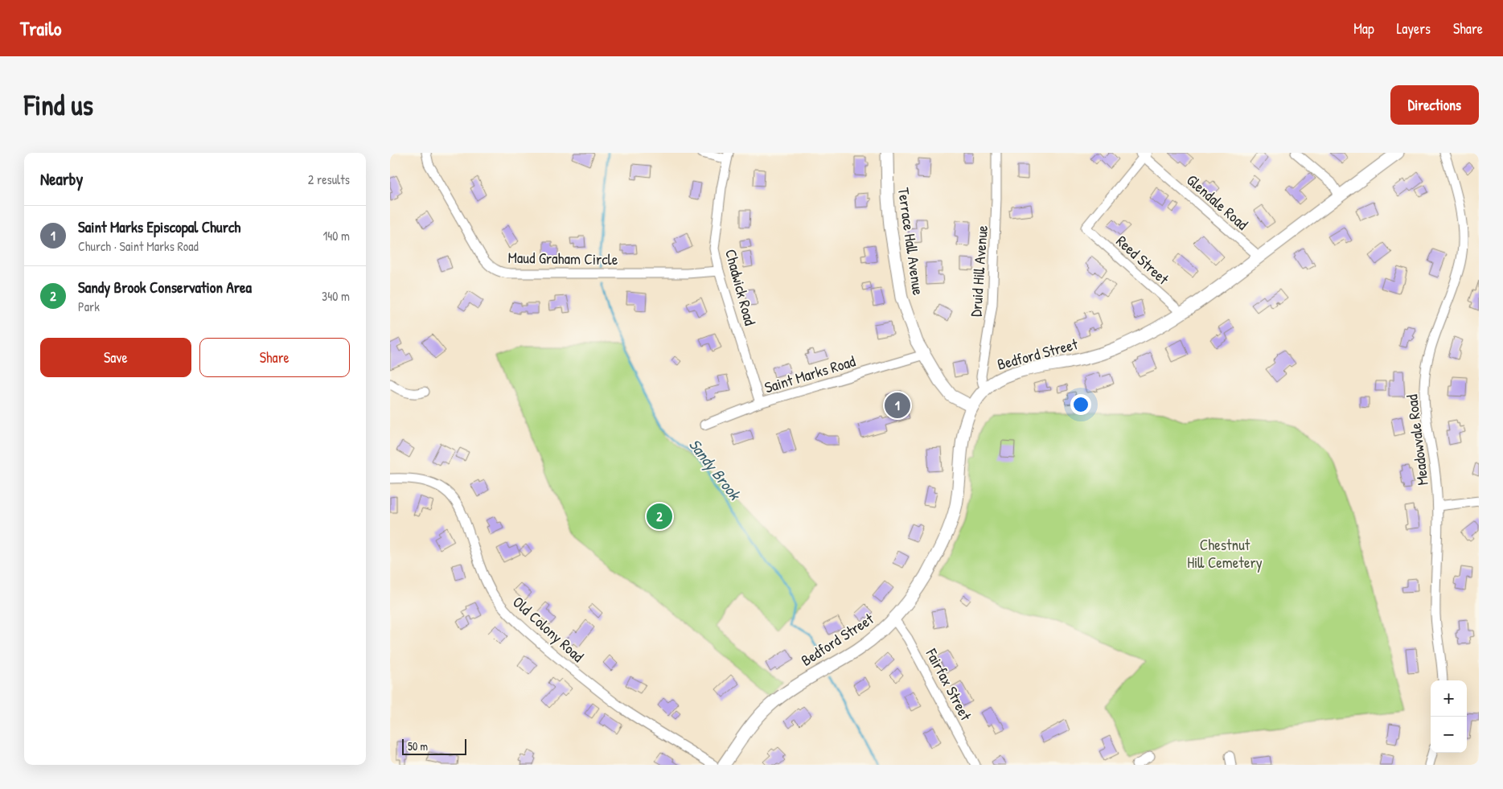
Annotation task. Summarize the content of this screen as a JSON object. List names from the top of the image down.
{
  "streets": {
    "main road": ["Terrace Hall Avenue", "Bedford Street"],
    "street": [
      "Glendale Road",
      "Maud Graham Circle",
      "Reed Street",
      "Druid Hill Avenue",
      "Chadwick Road",
      "Saint Marks Road",
      "Meadowvale Road",
      "Old Colony Road",
      "Fairfax Street"
    ]
  },
  "crossings": [
    ["Glendale Road", "Reed Street"],
    ["Glendale Road", "Bedford Street"],
    ["Terrace Hall Avenue", "Bedford Street"],
    ["Terrace Hall Avenue", "Saint Marks Road"],
    ["Maud Graham Circle", "Chadwick Road"],
    ["Reed Street", "Bedford Street"],
    ["Druid Hill Avenue", "Bedford Street"],
    ["Chadwick Road", "Saint Marks Road"],
    ["Bedford Street", "Fairfax Street"]
  ],
  "water": ["Sandy Brook"],
  "parks": ["Chestnut Hill Cemetery"],
  "scale_bar": "50 m",
  "page": {
    "header": "Trailo",
    "nav": ["Map", "Layers", "Share"],
    "buttons": [
      "Directions",
      ["Save", "Share"]
    ],
    "title": "Find us",
    "heading": ["Nearby", "2 results"],
    "list": [
      {
        "mark": "1",
        "name": "Saint Marks Episcopal Church",
        "note": "Church · Saint Marks Road",
        "value": "140 m"
      },
      {
        "mark": "2",
        "name": "Sandy Brook Conservation Area",
        "note": "Park",
        "value": "340 m"
      }
    ],
    "pins": ["1", "2"],
    "map_buttons": ["+", "−"],
    "scale": "50 m"
  }
}
